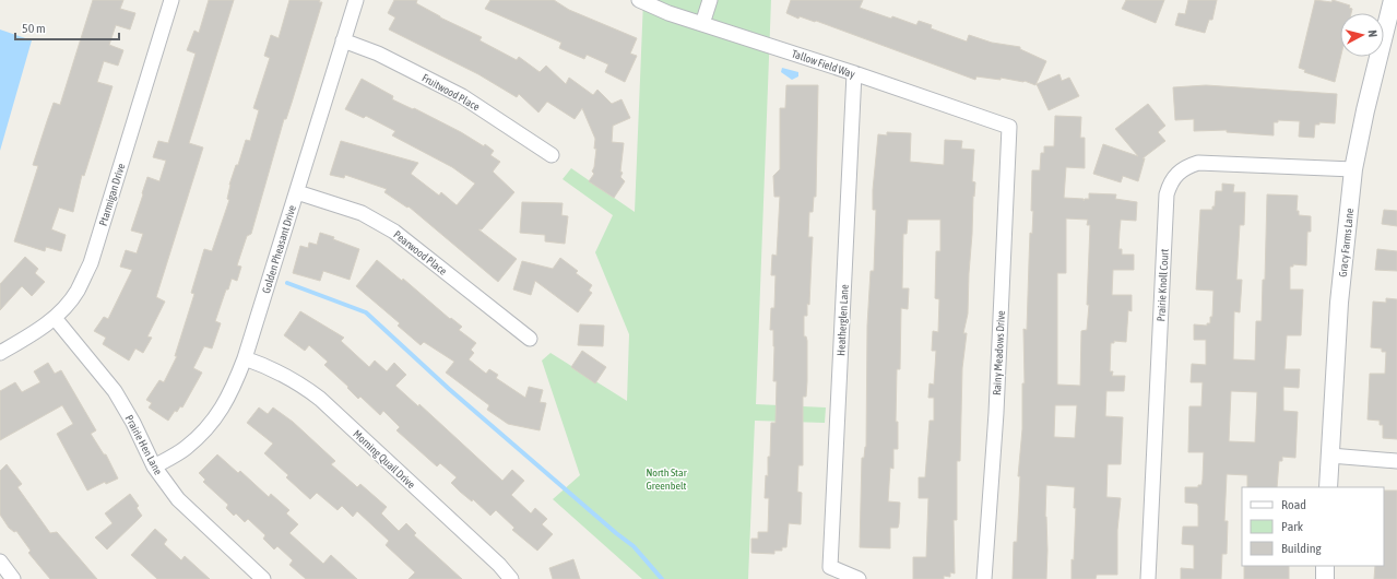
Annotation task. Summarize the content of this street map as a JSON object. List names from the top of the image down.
{
  "streets": {
    "street": [
      "Tallow Field Way",
      "Fruitwood Place",
      "Ptarmigan Drive",
      "Gracy Farms Lane",
      "Golden Pheasant Drive",
      "Pearwood Place",
      "Prairie Knoll Court",
      "Heatherglen Lane",
      "Rainy Meadows Drive",
      "Prairie Hen Lane",
      "Morning Quail Drive"
    ]
  },
  "crossings": [
    ["Tallow Field Way", "Heatherglen Lane"],
    ["Tallow Field Way", "Rainy Meadows Drive"],
    ["Fruitwood Place", "Golden Pheasant Drive"],
    ["Ptarmigan Drive", "Prairie Hen Lane"],
    ["Gracy Farms Lane", "Prairie Knoll Court"],
    ["Golden Pheasant Drive", "Pearwood Place"],
    ["Golden Pheasant Drive", "Prairie Hen Lane"],
    ["Golden Pheasant Drive", "Morning Quail Drive"]
  ],
  "parks": ["North Star Greenbelt"],
  "legend": ["Road", "Park", "Building"],
  "scale_bar": "50 m",
  "north": "right"
}
